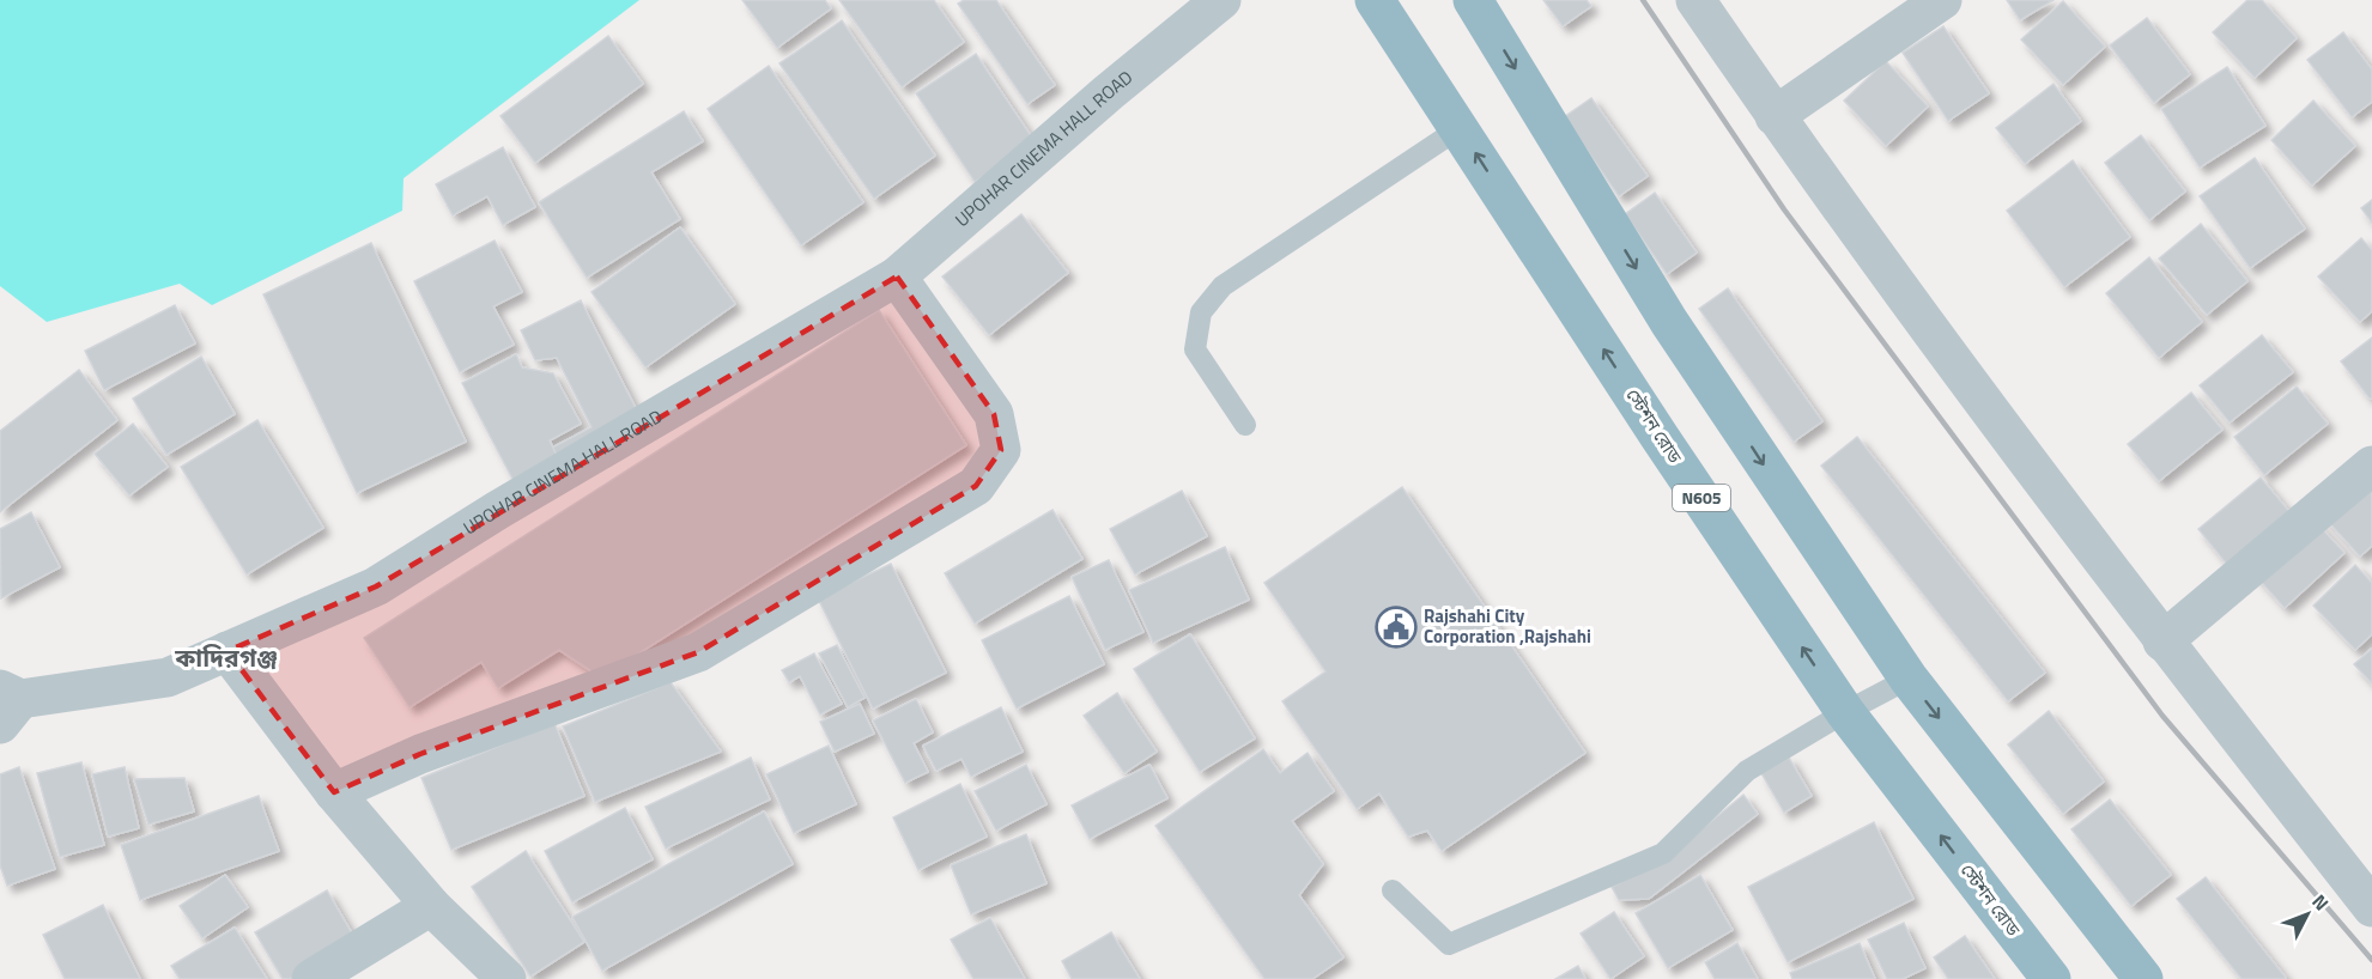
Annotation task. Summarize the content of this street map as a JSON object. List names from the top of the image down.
{
  "streets": {
    "highway": ["স্টেশন রোড", "N605"],
    "street": ["UPOHAR CINEMA HALL ROAD"]
  },
  "districts": ["কাদিরগঞ্জ"],
  "places": {
    "public building": ["Rajshahi City Corporation ,Rajshahi"]
  },
  "north": "top right"
}
